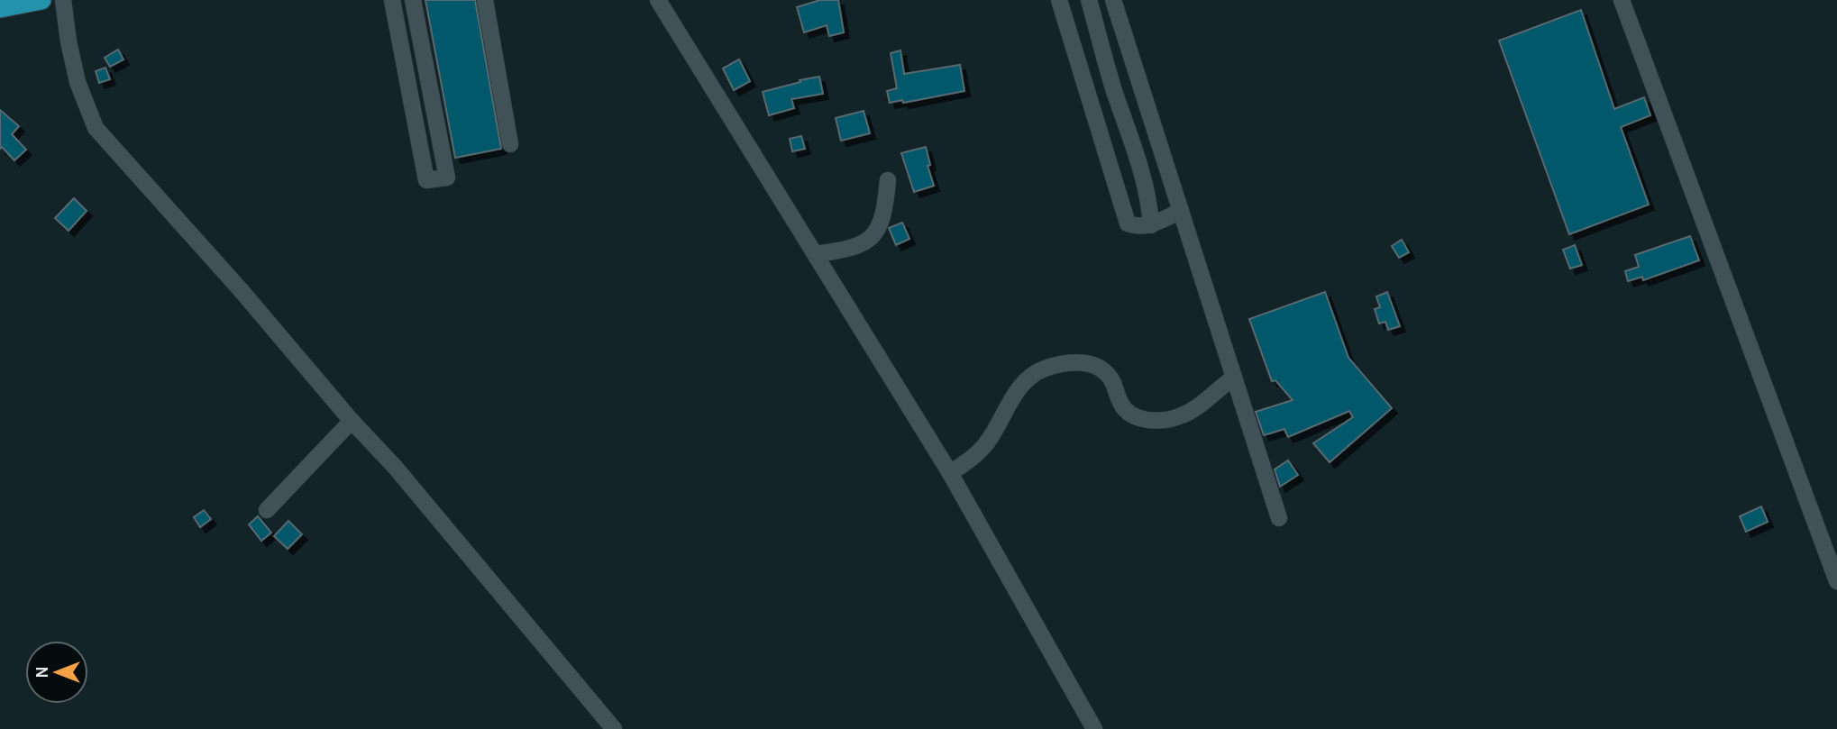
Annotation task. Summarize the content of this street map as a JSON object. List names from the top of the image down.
{
  "north": "left"
}
